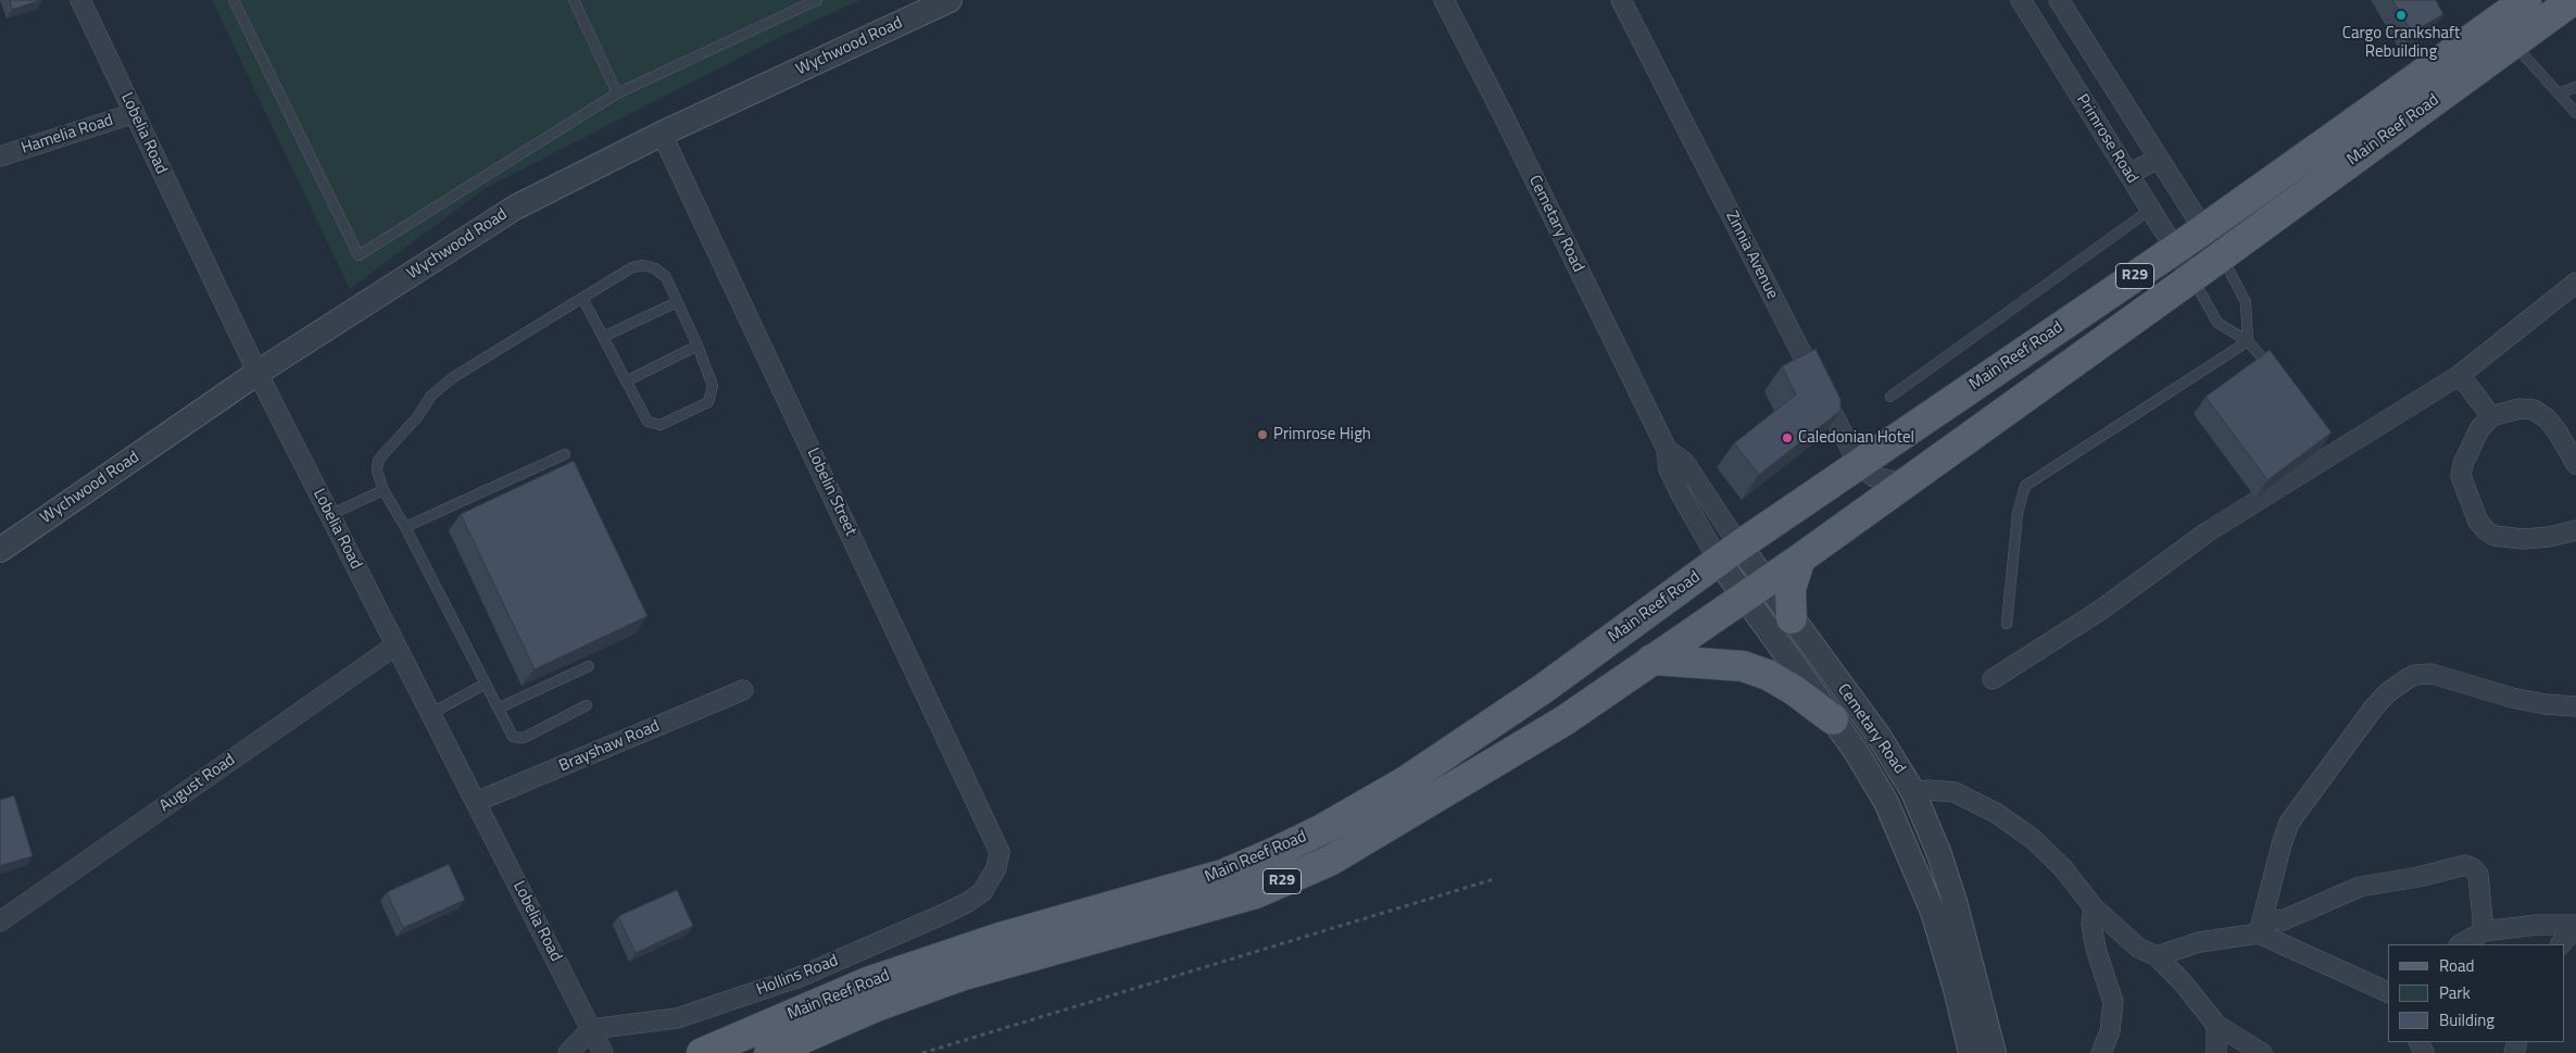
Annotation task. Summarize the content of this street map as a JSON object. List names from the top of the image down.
{
  "streets": {
    "main road": ["Main Reef Road", "R29"],
    "street": [
      "Wychwood Road",
      "Lobelia Road",
      "Hamelia Road",
      "Primrose Road",
      "Cemetary Road",
      "Zinnia Avenue",
      "Lobelin Street",
      "Brayshaw Road",
      "August Road",
      "Hollins Road"
    ]
  },
  "crossings": [
    ["Wychwood Road", "Lobelia Road"],
    ["Wychwood Road", "Lobelin Street"],
    ["Main Reef Road", "Primrose Road"],
    ["Main Reef Road", "Cemetary Road"],
    ["Main Reef Road", "Zinnia Avenue"],
    ["Lobelia Road", "Hamelia Road"],
    ["Lobelia Road", "Brayshaw Road"],
    ["Lobelia Road", "August Road"],
    ["Lobelia Road", "Hollins Road"],
    ["Lobelin Street", "Hollins Road"]
  ],
  "places": ["Cargo Crankshaft Rebuilding", "Primrose High", "Caledonian Hotel"],
  "legend": ["Road", "Park", "Building"]
}
